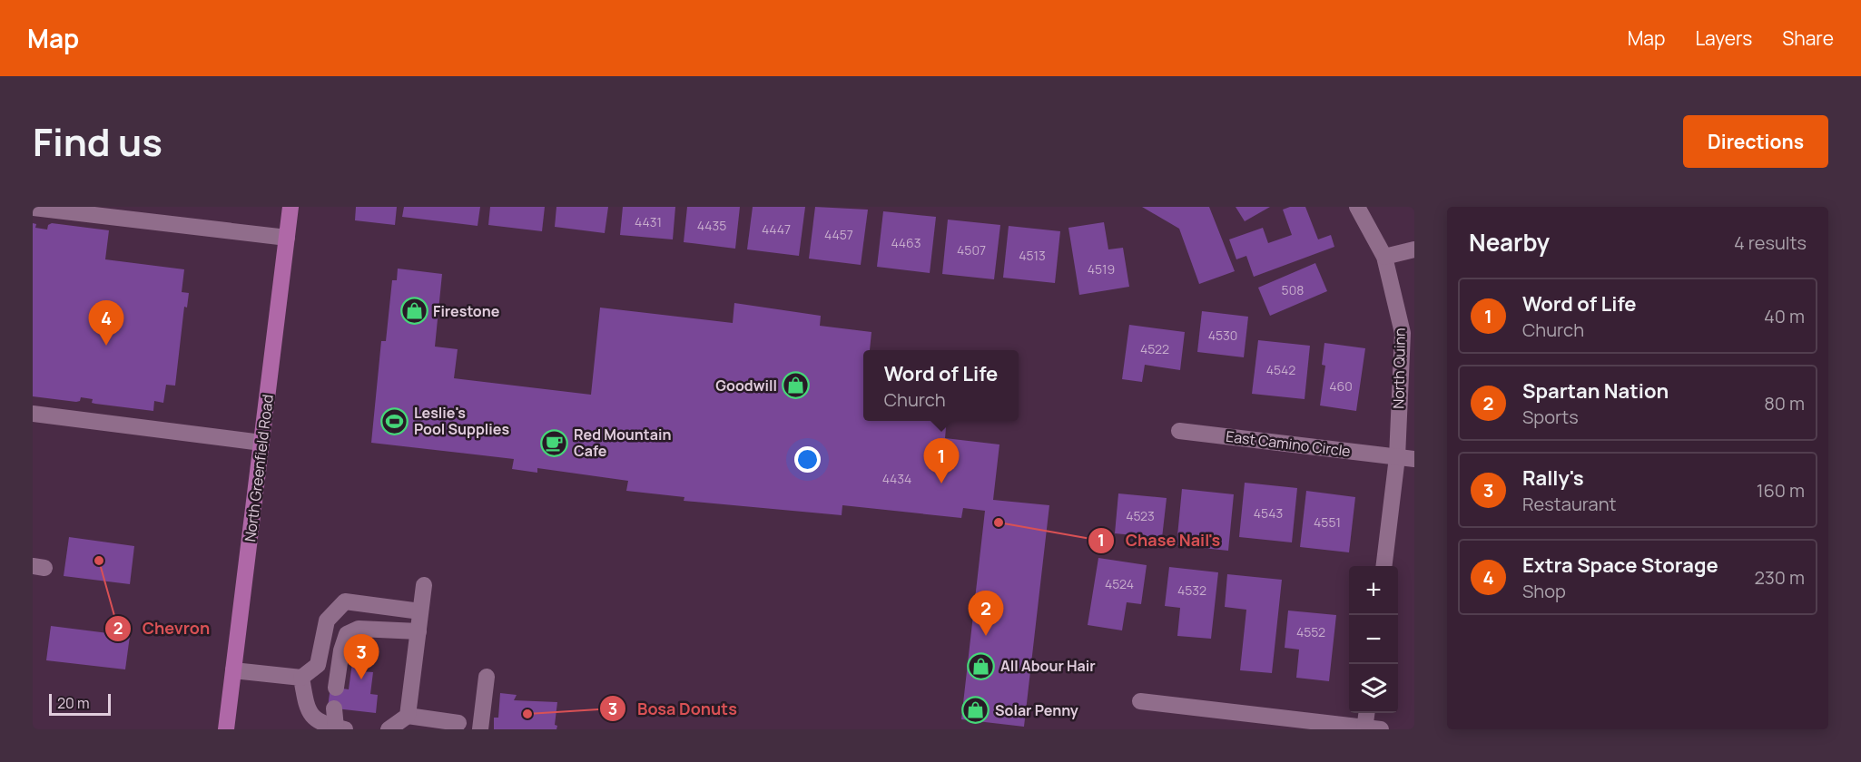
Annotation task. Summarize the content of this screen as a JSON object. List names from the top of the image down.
{
  "streets": {
    "main road": ["North Greenfield Road"],
    "street": ["North Quinn", "East Camino Circle"]
  },
  "crossings": [
    ["North Quinn", "East Camino Circle"]
  ],
  "places": {
    "shop": [
      "Firestone",
      "Goodwill",
      "All Abour Hair",
      "Solar Penny"
    ],
    "sports": ["Leslie's Pool Supplies"],
    "cafe": ["Red Mountain Cafe"],
    "other": ["Chase Nail's", "Chevron", "Bosa Donuts"]
  },
  "house_numbers": [
    "4431",
    "4435",
    "4447",
    "4457",
    "4463",
    "4507",
    "4513",
    "4519",
    "508",
    "4530",
    "4522",
    "4542",
    "460",
    "4434",
    "4543",
    "4523",
    "4551",
    "4524",
    "4532",
    "4552"
  ],
  "scale_bar": "20 m",
  "page": {
    "header": "Map",
    "nav": ["Map", "Layers", "Share"],
    "title": "Find us",
    "buttons": "Directions",
    "heading": ["Nearby", "4 results"],
    "list": [
      {
        "mark": "1",
        "name": "Word of Life",
        "note": "Church",
        "value": "40 m"
      },
      {
        "mark": "2",
        "name": "Spartan Nation",
        "note": "Sports",
        "value": "80 m"
      },
      {
        "mark": "3",
        "name": "Rally's",
        "note": "Restaurant",
        "value": "160 m"
      },
      {
        "mark": "4",
        "name": "Extra Space Storage",
        "note": "Shop",
        "value": "230 m"
      }
    ],
    "pins": [
      "4",
      "1",
      "2",
      "3"
    ],
    "popup": ["Word of Life", "Church"],
    "map_buttons": ["+", "−"],
    "scale": "20 m"
  }
}
